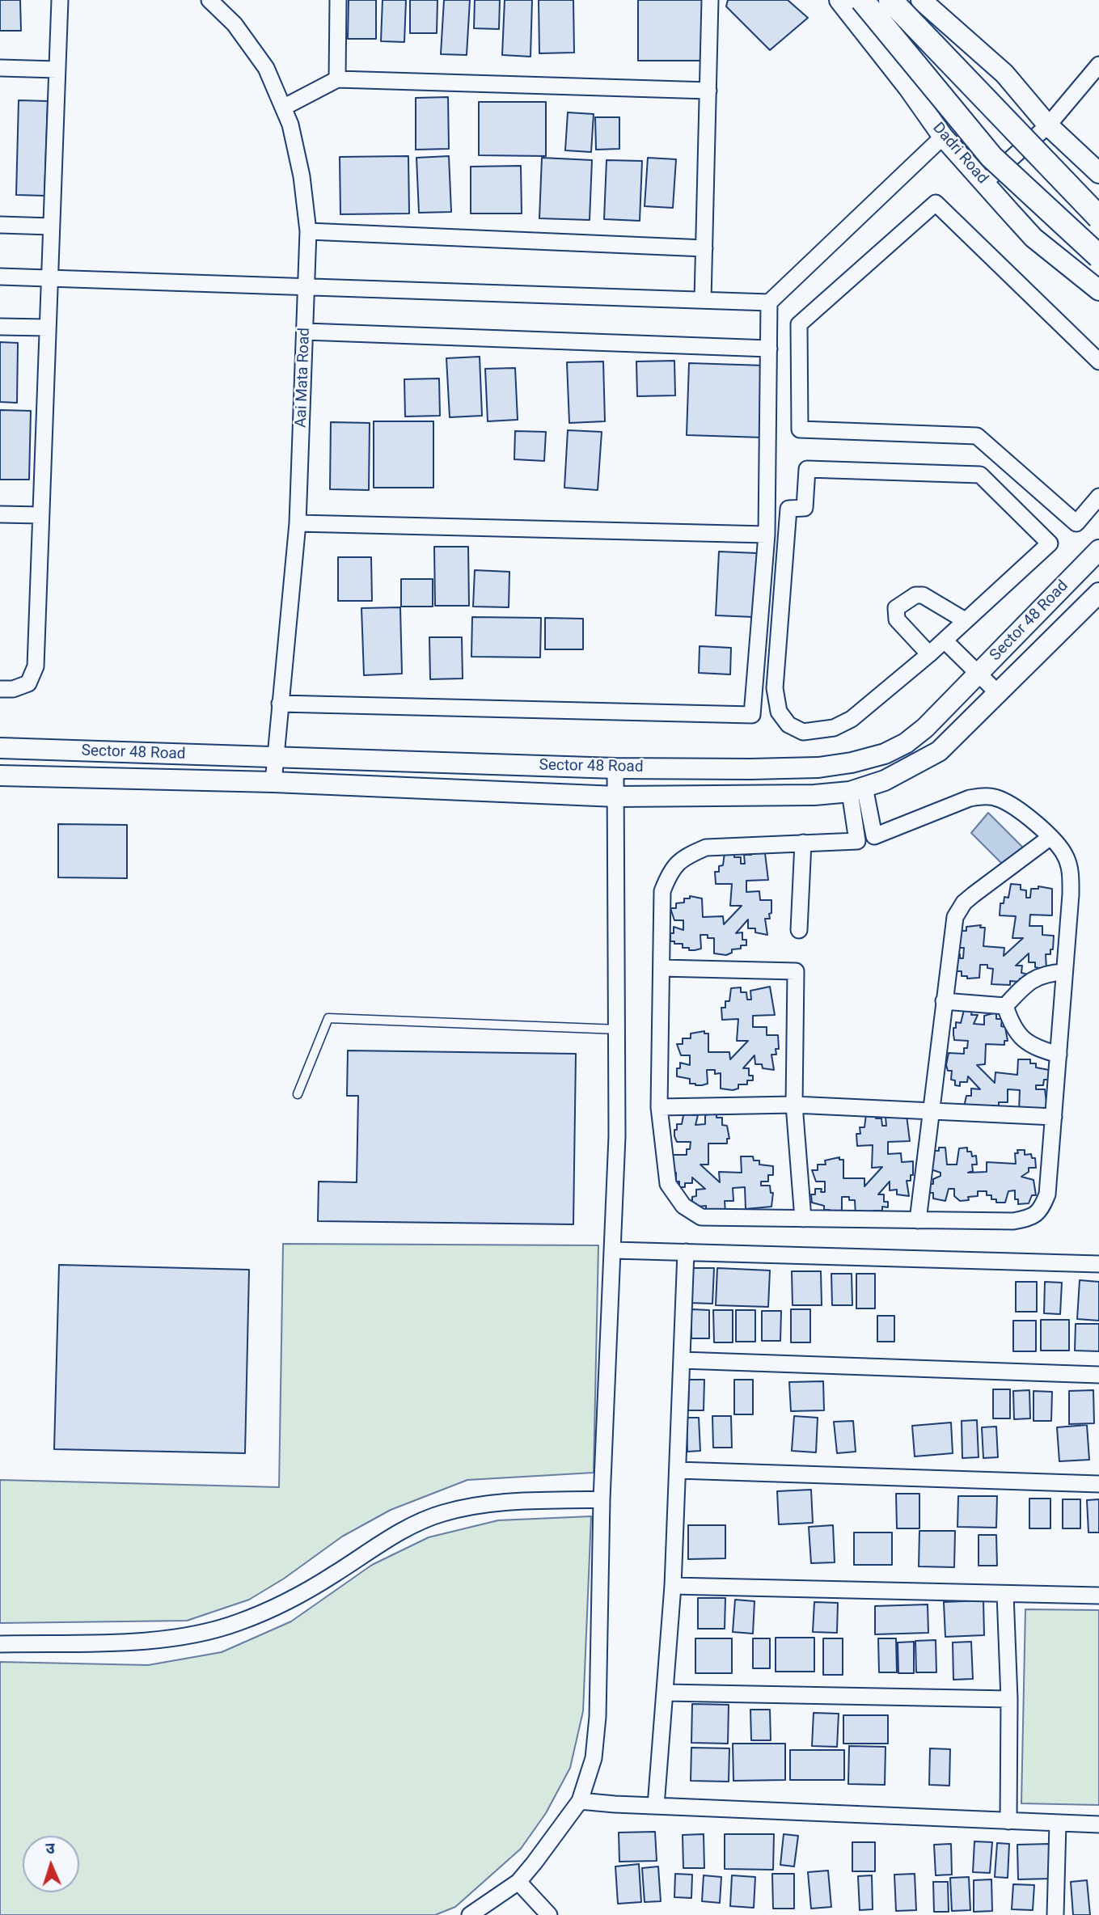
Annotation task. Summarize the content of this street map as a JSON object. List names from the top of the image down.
{
  "streets": {
    "street": ["Dadri Road", "Aai Mata Road", "Sector 48 Road"]
  },
  "crossings": [
    ["Aai Mata Road", "Sector 48 Road"]
  ],
  "north": "top"
}
